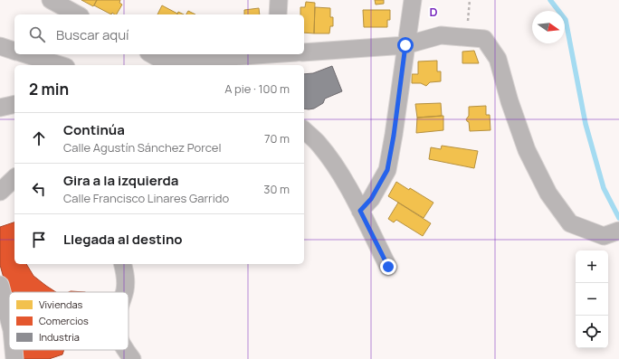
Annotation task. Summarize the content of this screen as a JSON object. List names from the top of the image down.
{
  "legend": ["Viviendas", "Comercios", "Industria"],
  "north": "right",
  "page": {
    "search": "Buscar aquí",
    "heading": ["2 min", "A pie · 100 m"],
    "list": [
      ["Continúa", "Calle Agustín Sánchez Porcel", "70 m"],
      ["Gira a la izquierda", "Calle Francisco Linares Garrido", "30 m"],
      "Llegada al destino"
    ],
    "map_buttons": ["+", "−"]
  },
  "grid": {
    "columns": ["D"]
  }
}
